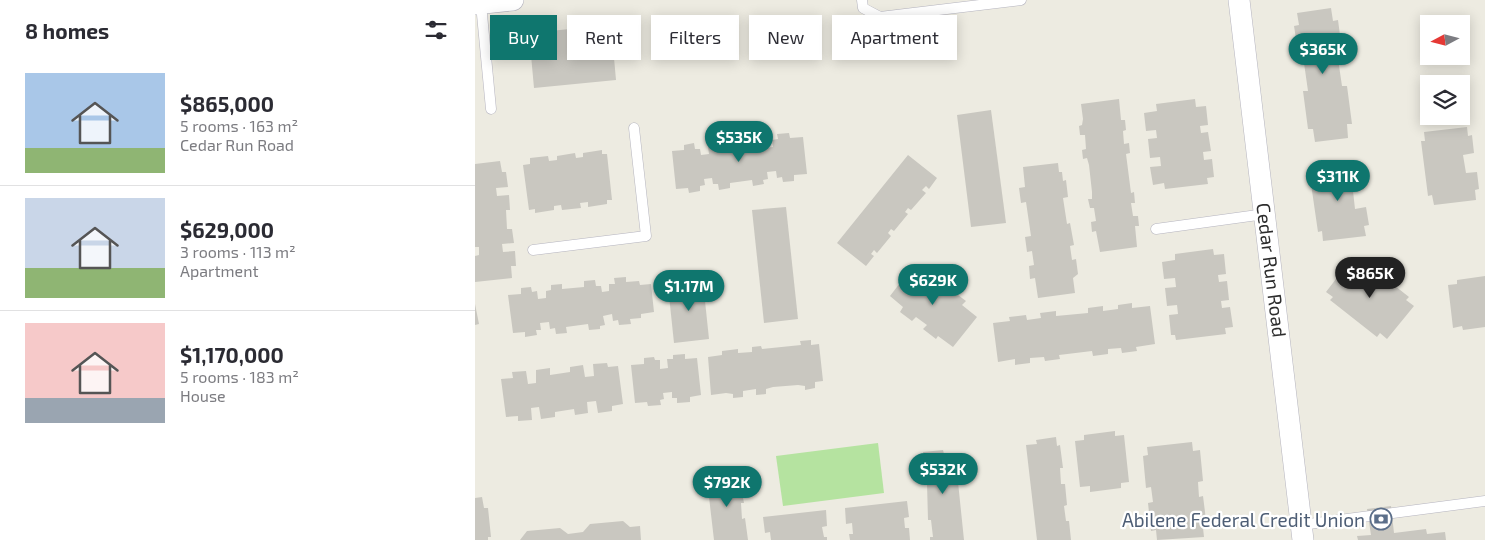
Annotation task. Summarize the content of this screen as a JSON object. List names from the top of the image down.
{
  "streets": {
    "street": ["Cedar Run Road"]
  },
  "places": {
    "bank": ["Abilene Federal Credit Union"]
  },
  "north": "left",
  "page": {
    "heading": "8 homes",
    "chip": [
      "Buy",
      "Rent",
      "Filters",
      "New",
      "Apartment"
    ],
    "price": [
      "$365K",
      "$535K",
      "$311K",
      "$865K",
      "$629K",
      "$1.17M",
      "$532K",
      "$792K"
    ],
    "list": [
      {
        "name": "$865,000",
        "note": "5 rooms · 163 m² · Cedar Run Road"
      },
      {
        "name": "$629,000",
        "note": "3 rooms · 113 m² · Apartment"
      },
      {
        "name": "$1,170,000",
        "note": "5 rooms · 183 m² · House"
      }
    ]
  }
}
